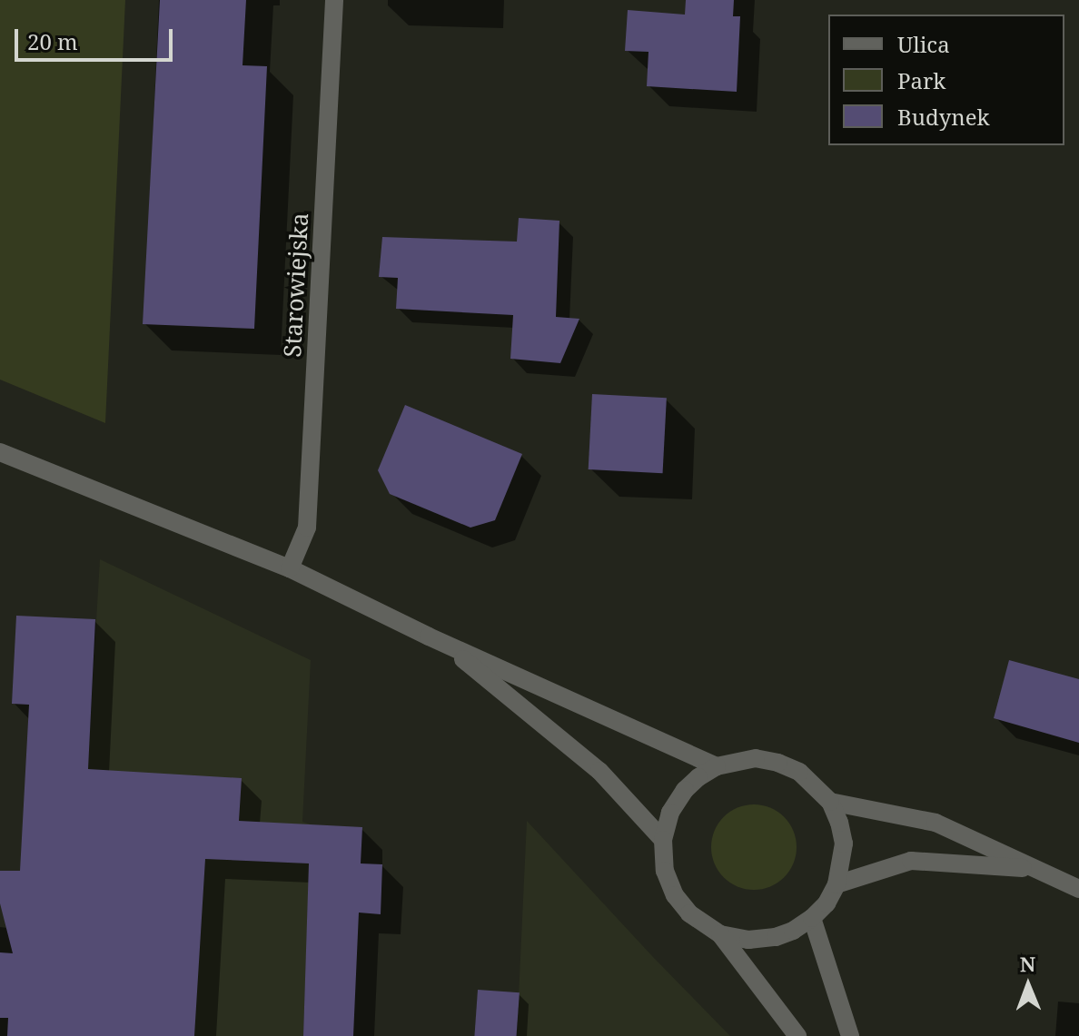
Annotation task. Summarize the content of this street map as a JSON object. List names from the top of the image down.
{
  "streets": {
    "street": ["Starowiejska"]
  },
  "legend": ["Ulica", "Park", "Budynek"],
  "scale_bar": "20 m",
  "north": "top"
}
